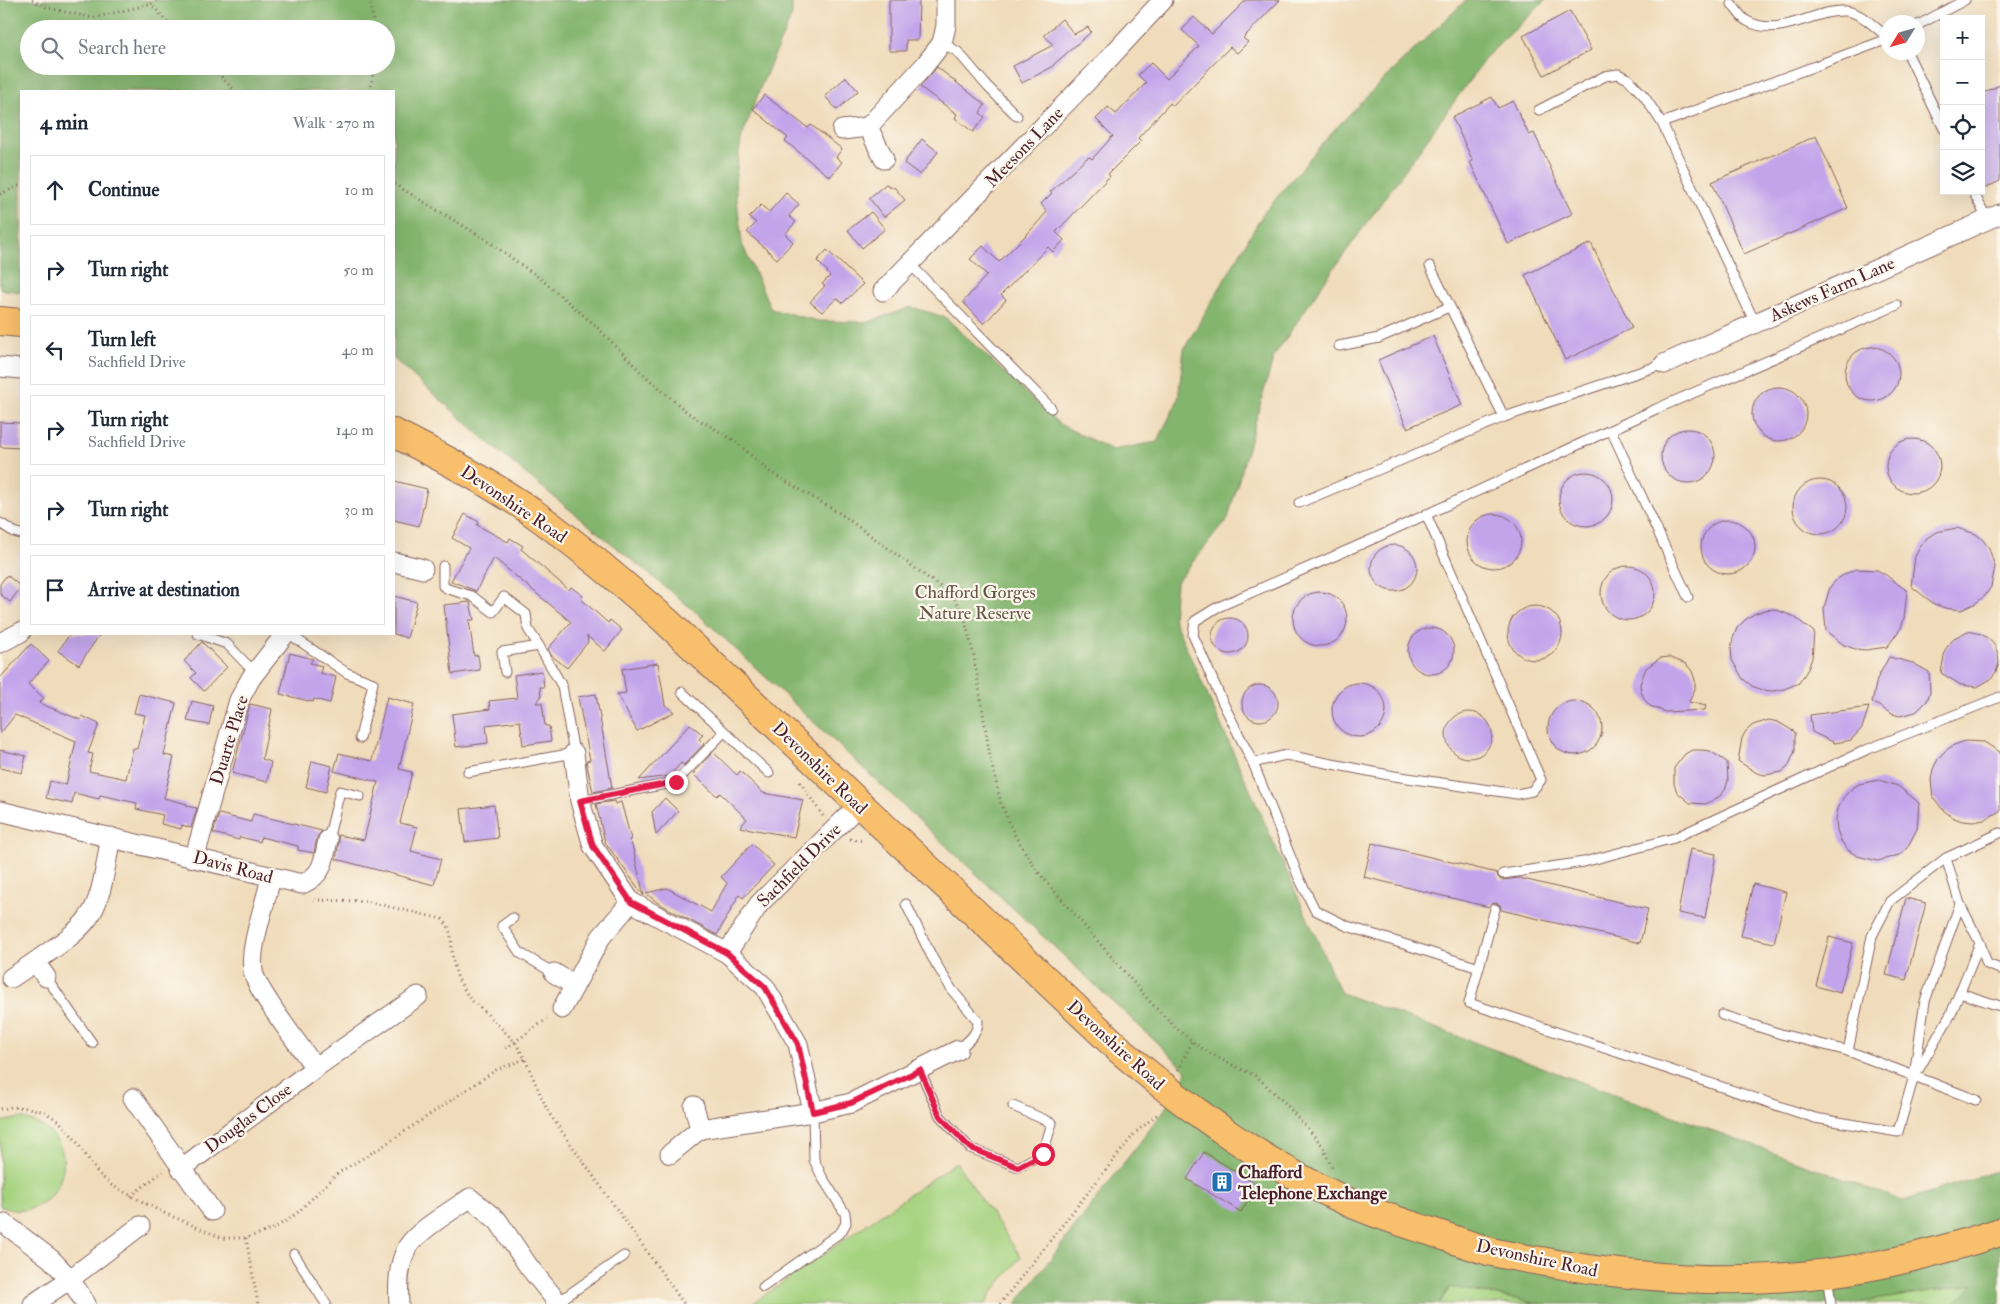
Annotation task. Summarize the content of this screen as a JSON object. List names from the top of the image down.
{
  "streets": {
    "main road": ["Devonshire Road"],
    "street": [
      "Meesons Lane",
      "Askews Farm Lane",
      "Duarte Place",
      "Sachfield Drive",
      "Davis Road",
      "Douglas Close"
    ]
  },
  "crossings": [
    ["Devonshire Road", "Sachfield Drive"],
    ["Duarte Place", "Davis Road"]
  ],
  "parks": ["Chafford Gorges Nature Reserve"],
  "places": {
    "building": ["Chafford Telephone Exchange"]
  },
  "north": "bottom left",
  "page": {
    "map_buttons": ["+", "−"],
    "search": "Search here",
    "heading": ["4 min", "Walk · 270 m"],
    "list": [
      ["Continue", "10 m"],
      ["Turn right", "50 m"],
      ["Turn left", "Sachfield Drive", "40 m"],
      ["Turn right", "Sachfield Drive", "140 m"],
      ["Turn right", "30 m"],
      "Arrive at destination"
    ]
  }
}
